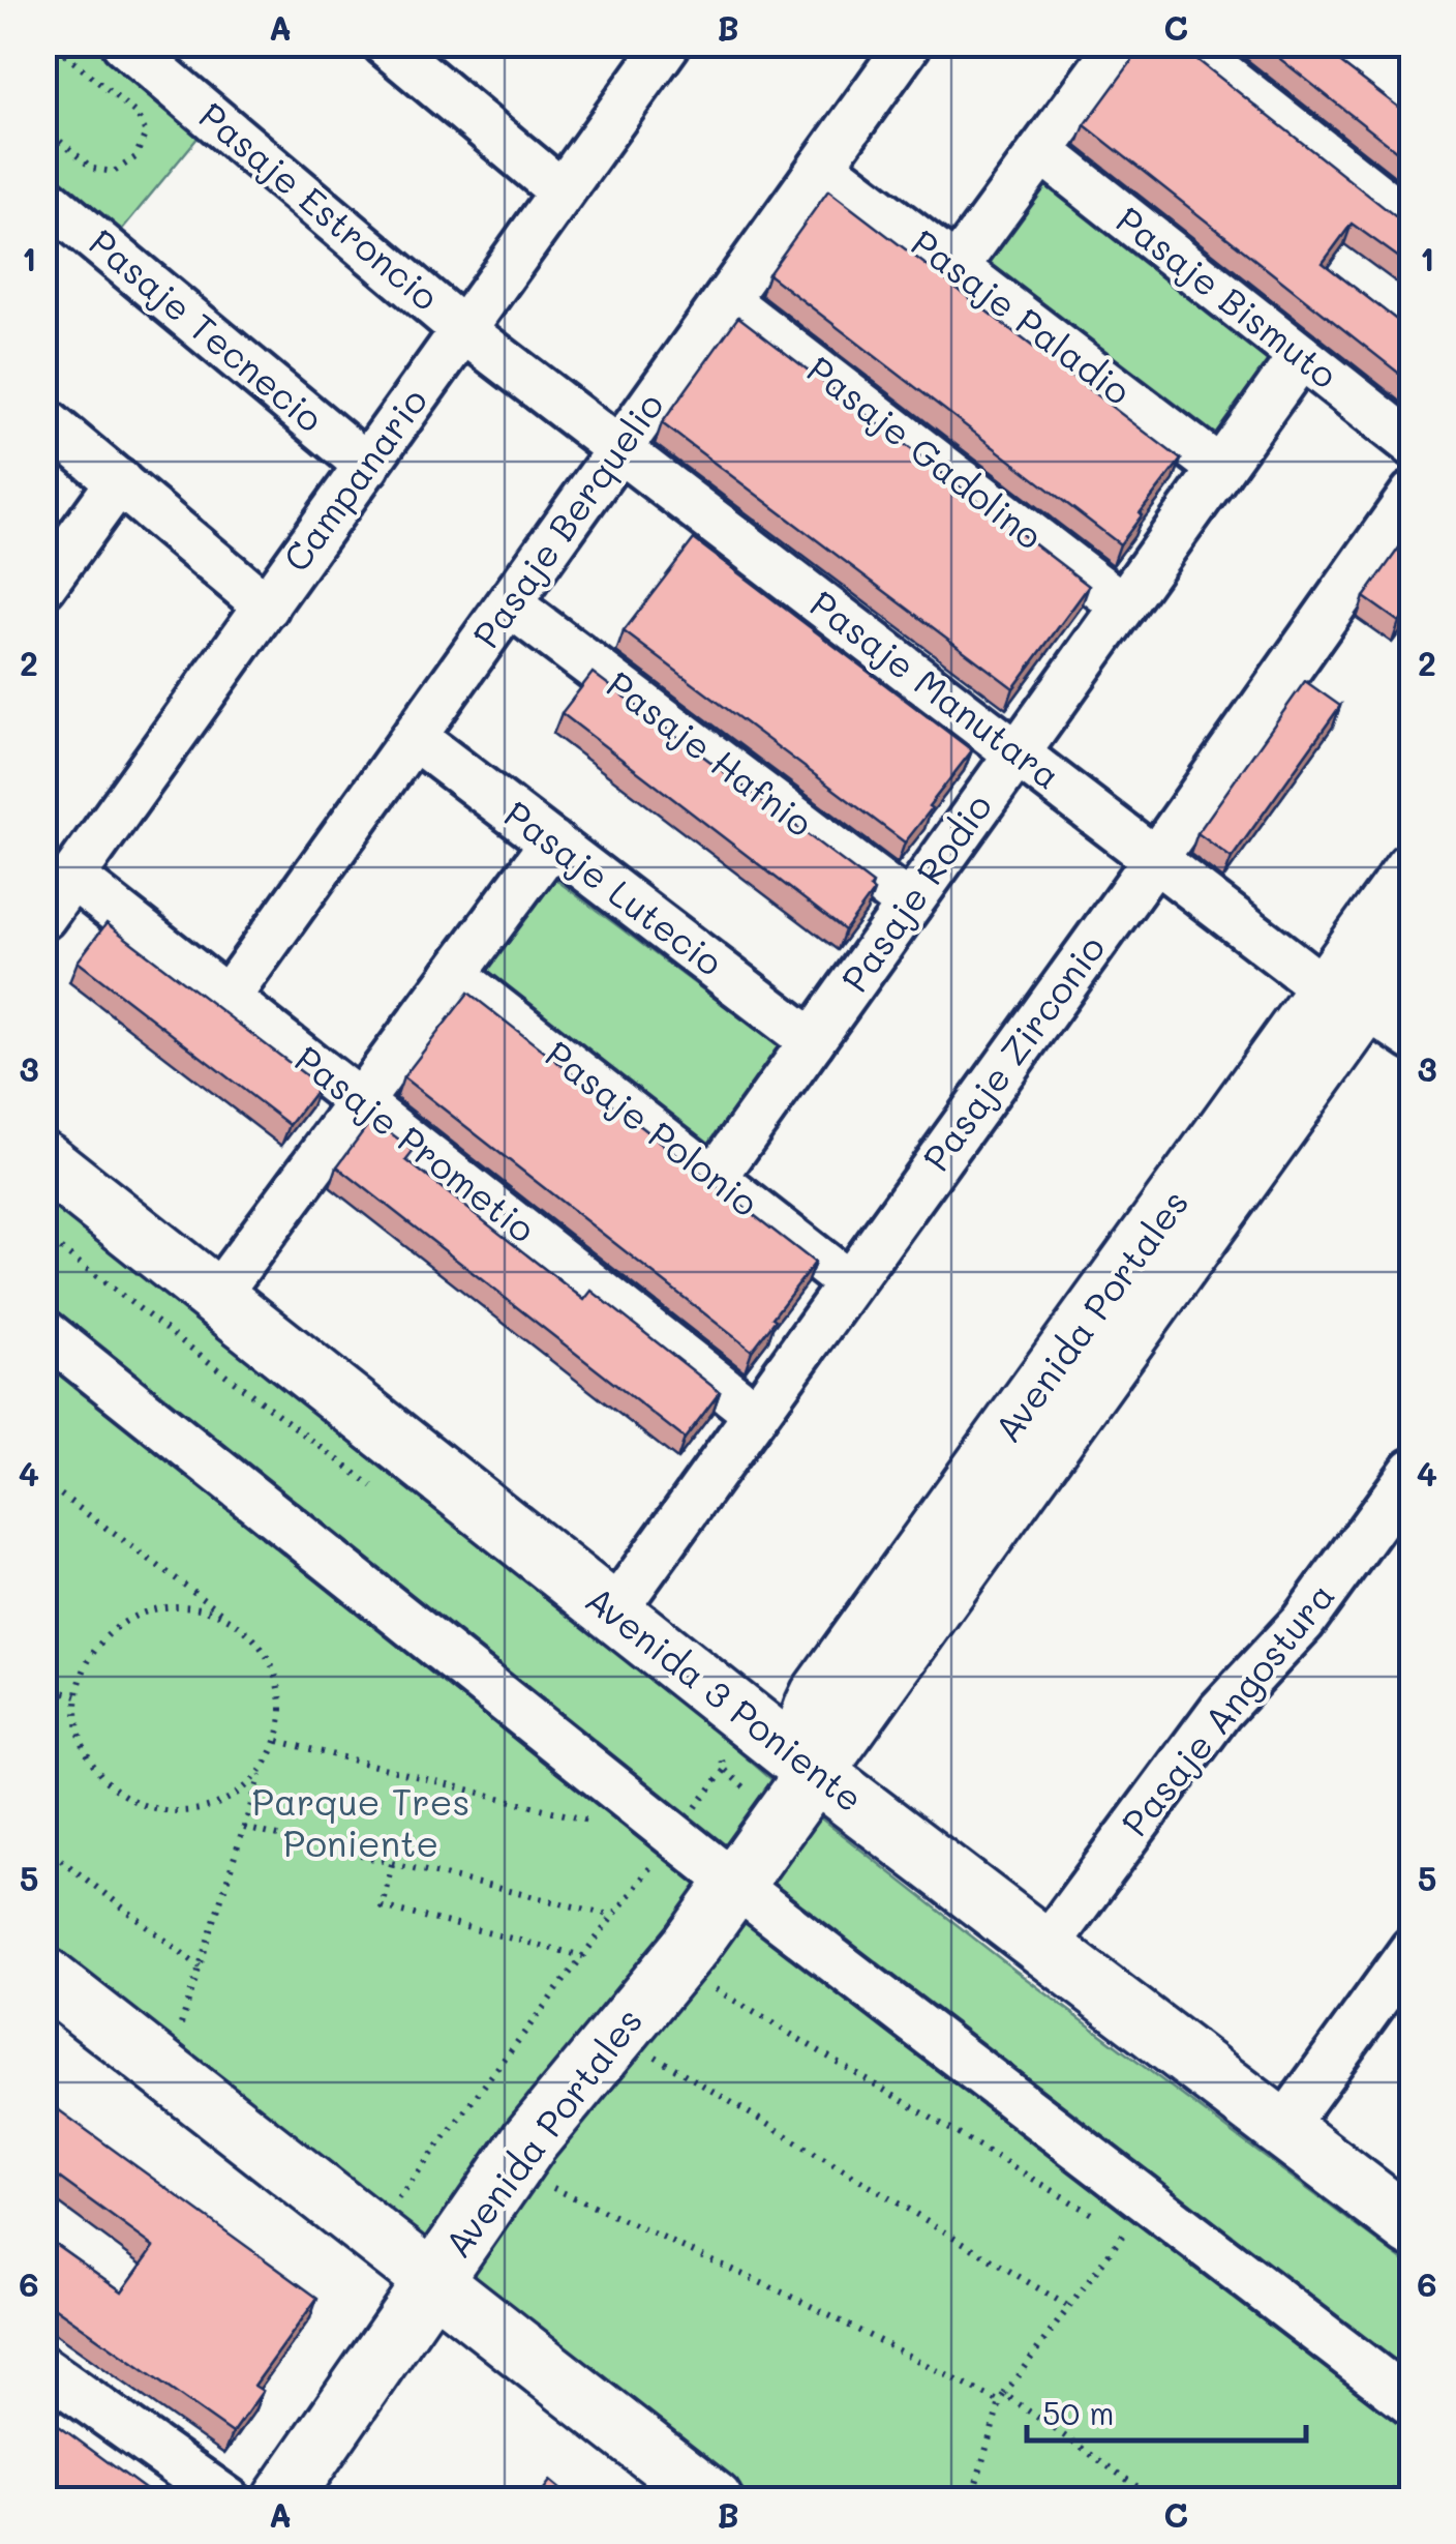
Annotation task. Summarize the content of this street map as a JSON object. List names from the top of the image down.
{
  "streets": {
    "main road": ["Avenida Portales", "Avenida 3 Poniente"],
    "street": [
      "Pasaje Estroncio",
      "Pasaje Bismuto",
      "Pasaje Paladio",
      "Pasaje Tecnecio",
      "Pasaje Gadolino",
      "Campanario",
      "Pasaje Berquelio",
      "Pasaje Manutara",
      "Pasaje Hafnio",
      "Pasaje Lutecio",
      "Pasaje Rodio",
      "Pasaje Zirconio",
      "Pasaje Polonio",
      "Pasaje Prometio",
      "Pasaje Angostura"
    ]
  },
  "crossings": [
    ["Pasaje Estroncio", "Campanario"],
    ["Pasaje Estroncio", "Pasaje Manutara"],
    ["Pasaje Bismuto", "Pasaje Rodio"],
    ["Pasaje Paladio", "Pasaje Berquelio"],
    ["Pasaje Paladio", "Pasaje Rodio"],
    ["Pasaje Tecnecio", "Campanario"],
    ["Pasaje Gadolino", "Pasaje Berquelio"],
    ["Pasaje Gadolino", "Pasaje Rodio"],
    ["Campanario", "Pasaje Manutara"],
    ["Campanario", "Pasaje Prometio"],
    ["Pasaje Berquelio", "Pasaje Manutara"],
    ["Pasaje Berquelio", "Pasaje Hafnio"],
    ["Pasaje Berquelio", "Pasaje Lutecio"],
    ["Pasaje Berquelio", "Pasaje Prometio"],
    ["Pasaje Manutara", "Pasaje Rodio"],
    ["Pasaje Manutara", "Pasaje Zirconio"],
    ["Pasaje Manutara", "Avenida Portales"],
    ["Pasaje Hafnio", "Pasaje Rodio"],
    ["Pasaje Lutecio", "Pasaje Rodio"],
    ["Pasaje Rodio", "Pasaje Polonio"],
    ["Pasaje Zirconio", "Pasaje Polonio"],
    ["Pasaje Zirconio", "Pasaje Prometio"],
    ["Pasaje Zirconio", "Avenida 3 Poniente"],
    ["Avenida Portales", "Avenida 3 Poniente"],
    ["Avenida 3 Poniente", "Pasaje Angostura"]
  ],
  "parks": ["Parque Tres Poniente"],
  "scale_bar": "50 m",
  "grid": {
    "columns": ["A", "B", "C"],
    "rows": [
      "1",
      "2",
      "3",
      "4",
      "5",
      "6"
    ]
  }
}
